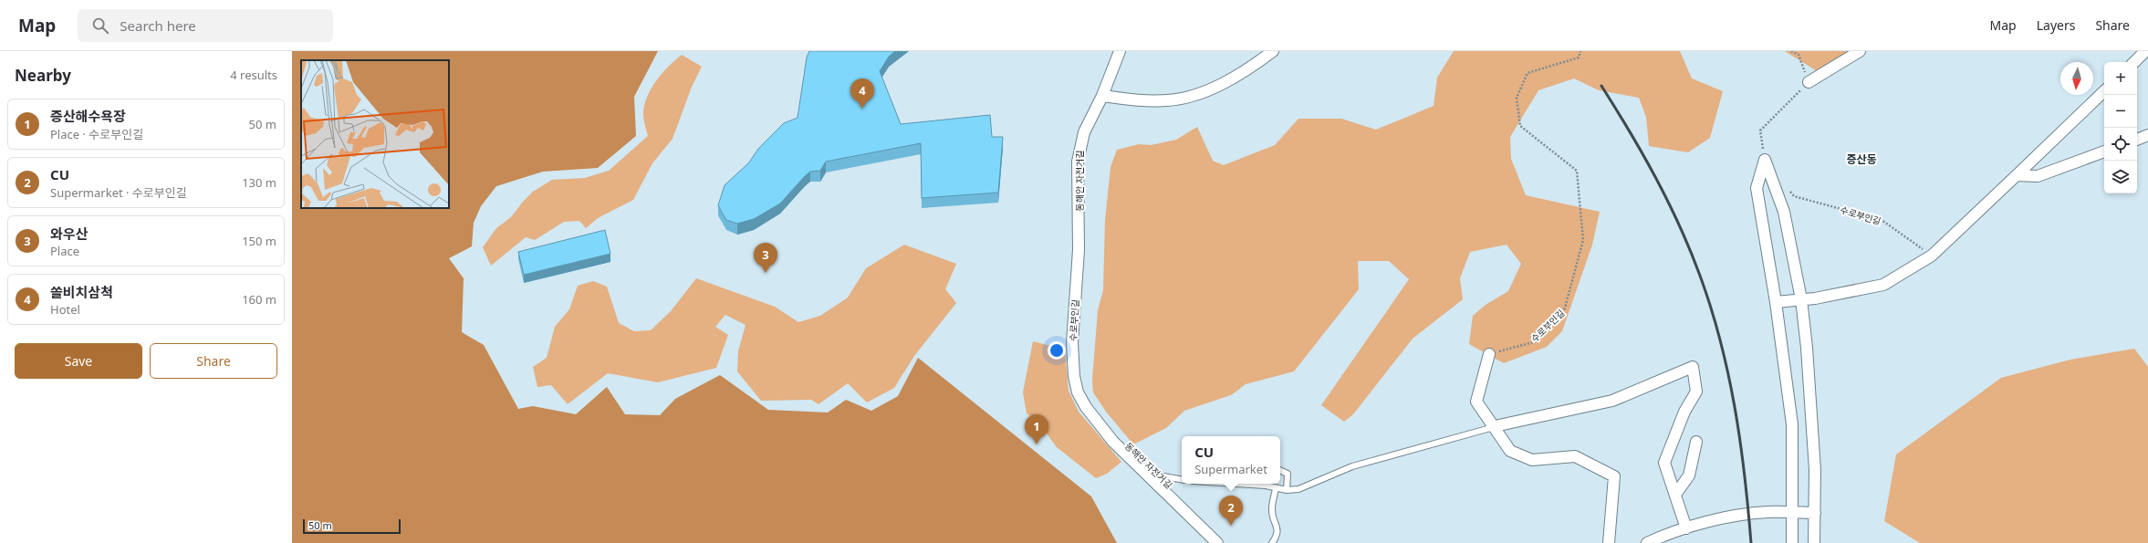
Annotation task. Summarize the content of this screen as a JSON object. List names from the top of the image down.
{
  "streets": {
    "street": ["수로부인길"]
  },
  "districts": ["증산동"],
  "scale_bar": "50 m",
  "north": "bottom",
  "page": {
    "header": "Map",
    "search": "Search here",
    "nav": ["Map", "Layers", "Share"],
    "heading": ["Nearby", "4 results"],
    "map_buttons": ["+", "−"],
    "pins": [
      "4",
      "3",
      "1",
      "2"
    ],
    "list": [
      {
        "mark": "1",
        "name": "증산해수욕장",
        "note": "Place · 수로부인길",
        "value": "50 m"
      },
      {
        "mark": "2",
        "name": "CU",
        "note": "Supermarket · 수로부인길",
        "value": "130 m"
      },
      {
        "mark": "3",
        "name": "와우산",
        "note": "Place",
        "value": "150 m"
      },
      {
        "mark": "4",
        "name": "쏠비치삼척",
        "note": "Hotel",
        "value": "160 m"
      }
    ],
    "buttons": ["Save", "Share"],
    "popup": ["CU", "Supermarket"],
    "scale": "50 m"
  }
}
